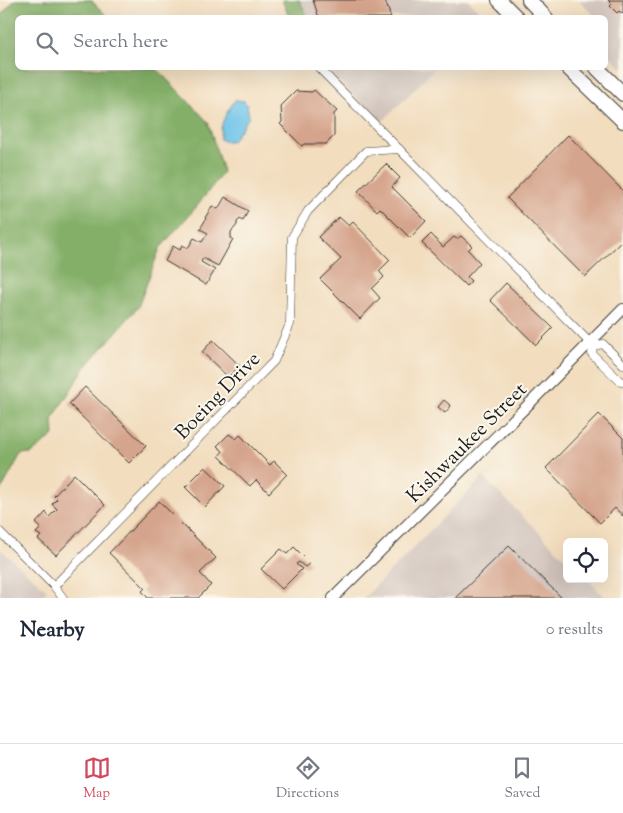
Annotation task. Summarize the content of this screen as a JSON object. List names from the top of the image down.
{
  "streets": {
    "street": ["Boeing Drive", "Kishwaukee Street"]
  },
  "page": {
    "search": "Search here",
    "heading": ["Nearby", "0 results"],
    "nav": ["Map", "Directions", "Saved"]
  }
}
